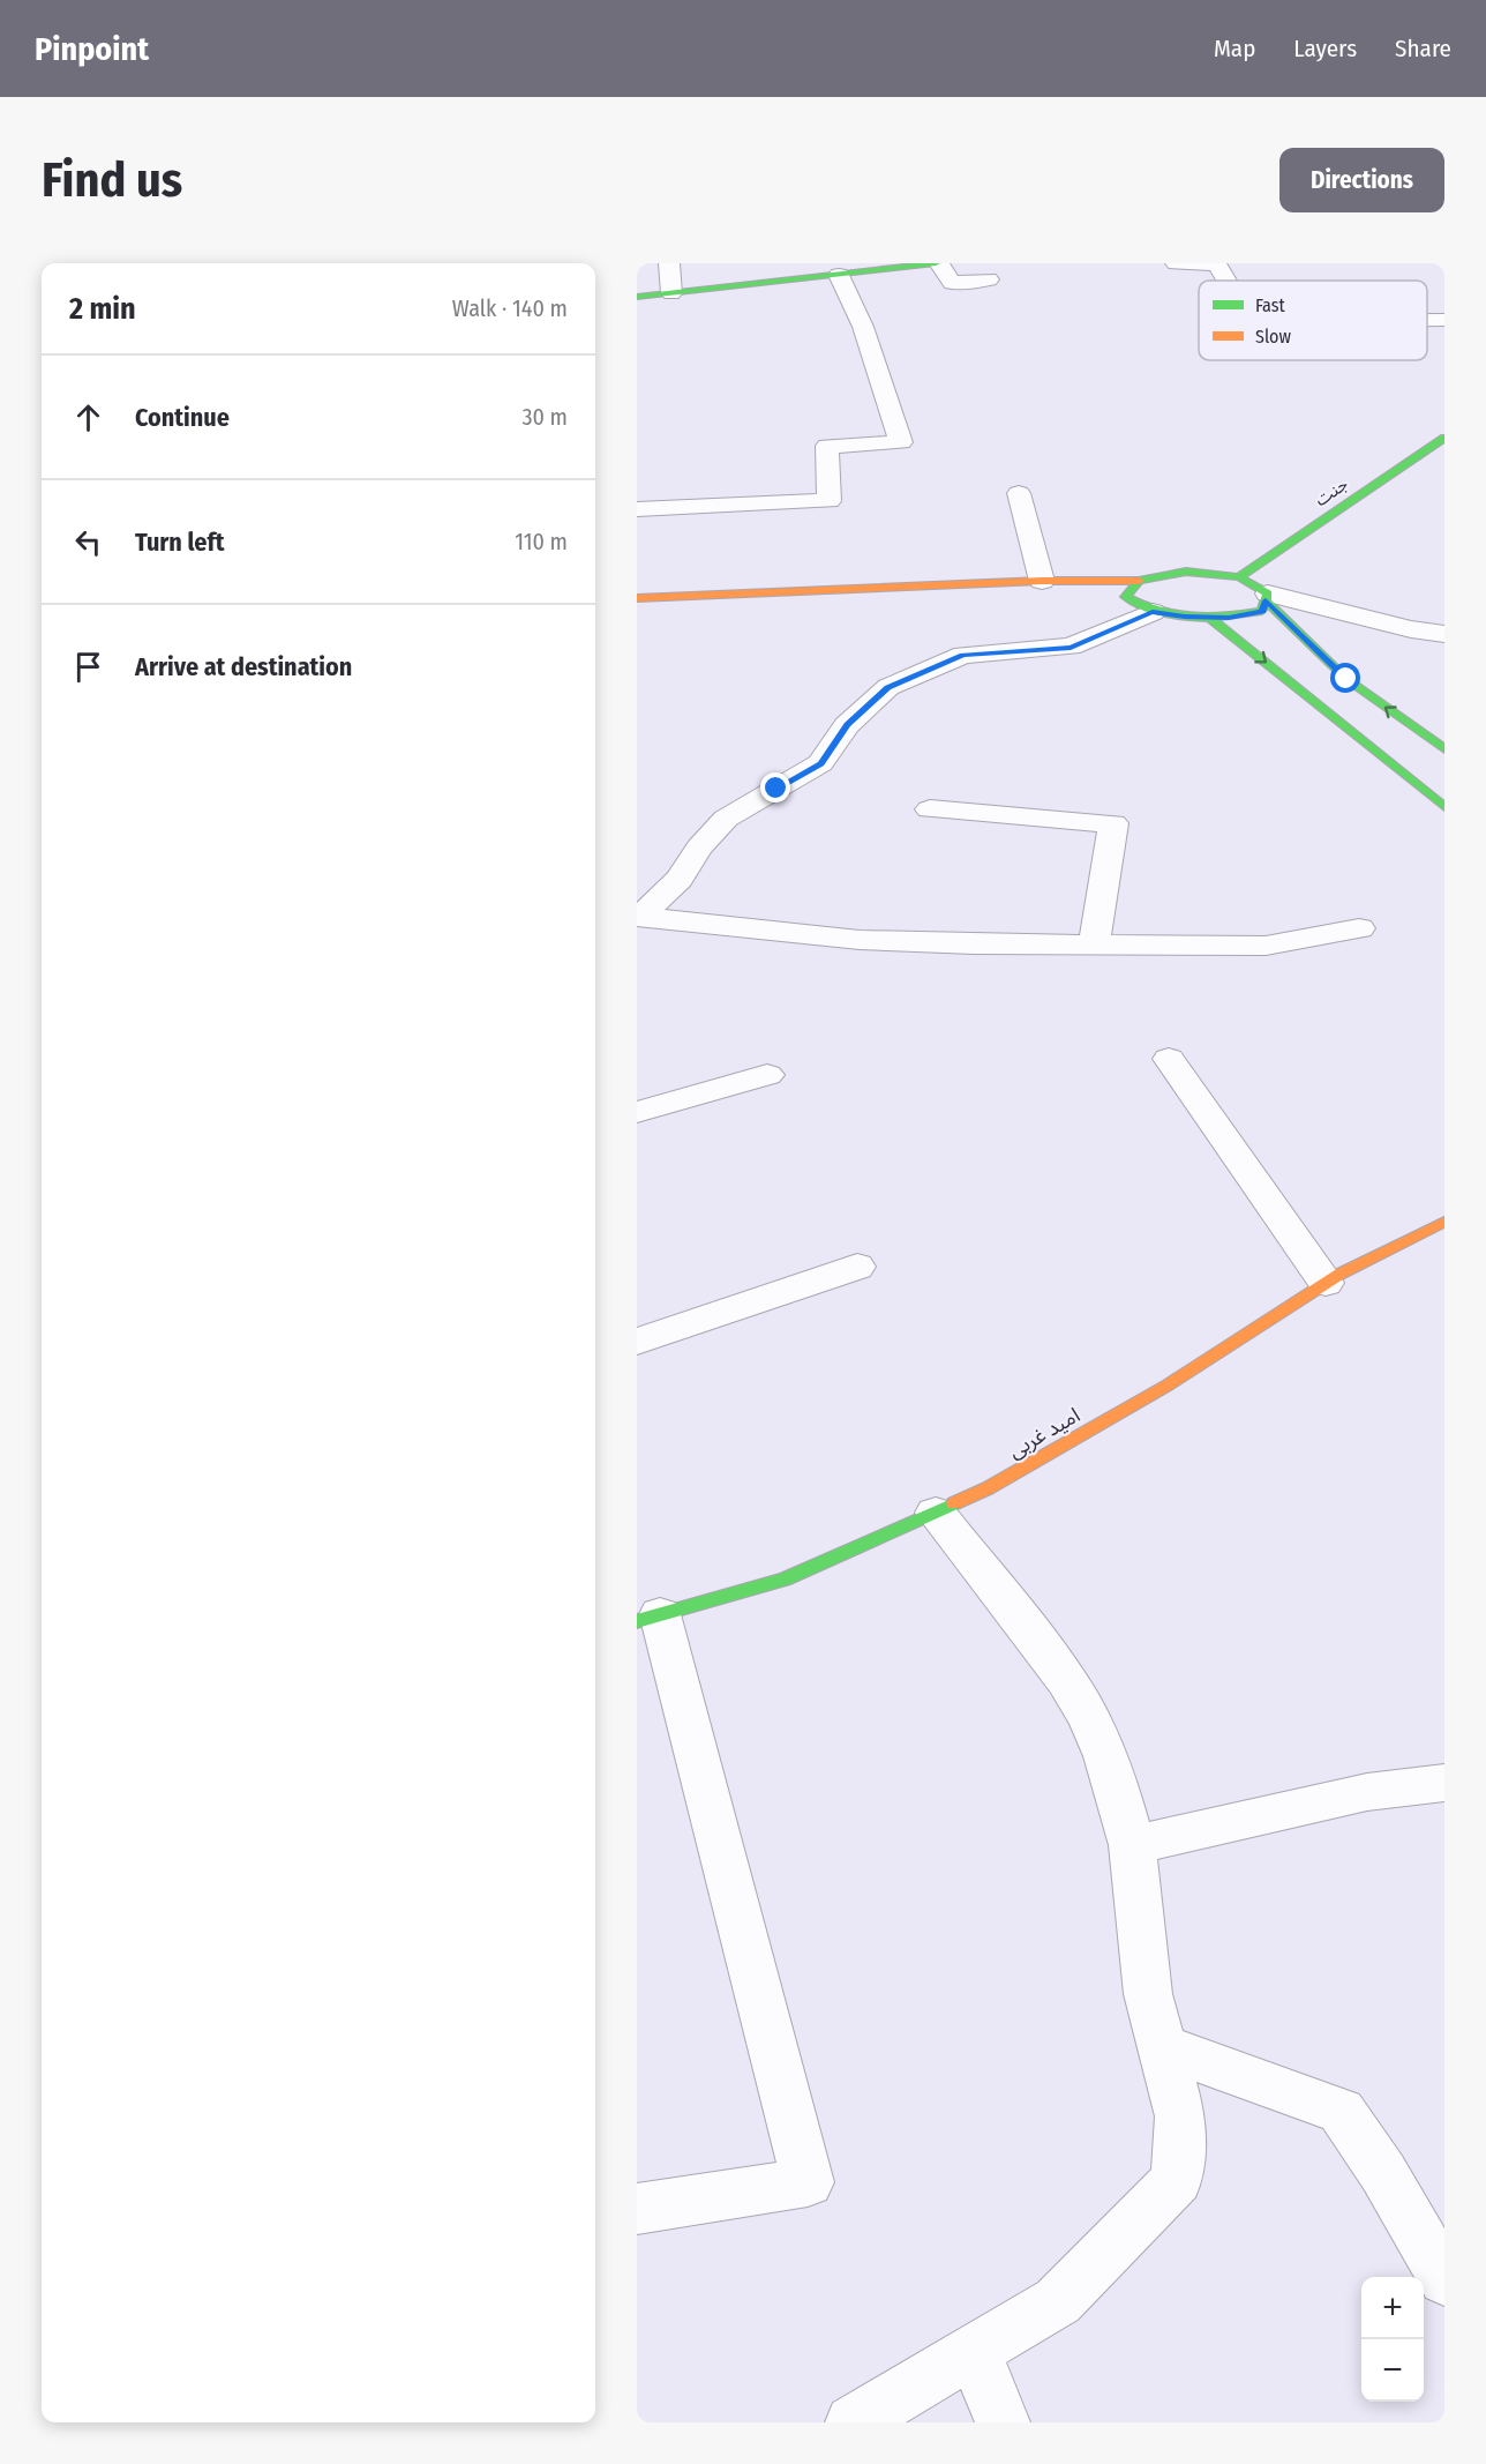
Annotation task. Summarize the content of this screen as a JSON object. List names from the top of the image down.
{
  "streets": {
    "street": ["جنت", "امید غربی"]
  },
  "legend": ["Fast", "Slow"],
  "page": {
    "header": "Pinpoint",
    "nav": ["Map", "Layers", "Share"],
    "buttons": "Directions",
    "title": "Find us",
    "heading": ["2 min", "Walk · 140 m"],
    "list": [
      ["Continue", "30 m"],
      ["Turn left", "110 m"],
      "Arrive at destination"
    ],
    "map_buttons": ["+", "−"]
  }
}
